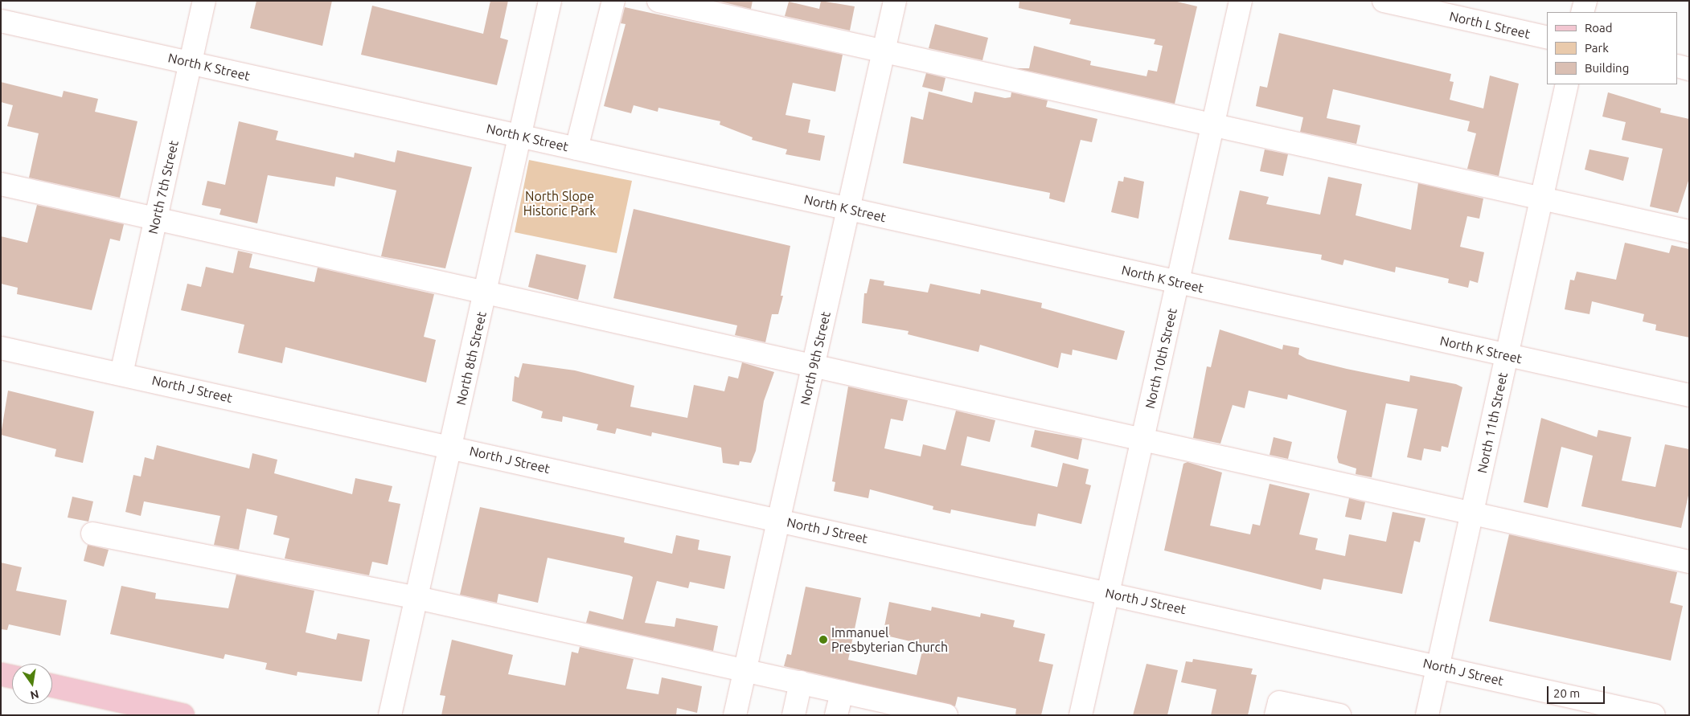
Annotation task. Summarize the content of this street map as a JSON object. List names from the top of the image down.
{
  "streets": {
    "street": [
      "North L Street",
      "North K Street",
      "North 7th Street",
      "North 8th Street",
      "North 9th Street",
      "North 10th Street",
      "North J Street",
      "North 11th Street"
    ]
  },
  "crossings": [
    ["North K Street", "North 7th Street"],
    ["North K Street", "North 8th Street"],
    ["North K Street", "North 9th Street"],
    ["North K Street", "North 10th Street"],
    ["North K Street", "North 11th Street"],
    ["North 7th Street", "North J Street"],
    ["North 8th Street", "North J Street"],
    ["North 9th Street", "North J Street"],
    ["North 10th Street", "North J Street"],
    ["North J Street", "North 11th Street"]
  ],
  "parks": ["North Slope Historic Park"],
  "places": ["Immanuel Presbyterian Church"],
  "legend": ["Road", "Park", "Building"],
  "scale_bar": "20 m",
  "north": "bottom"
}
